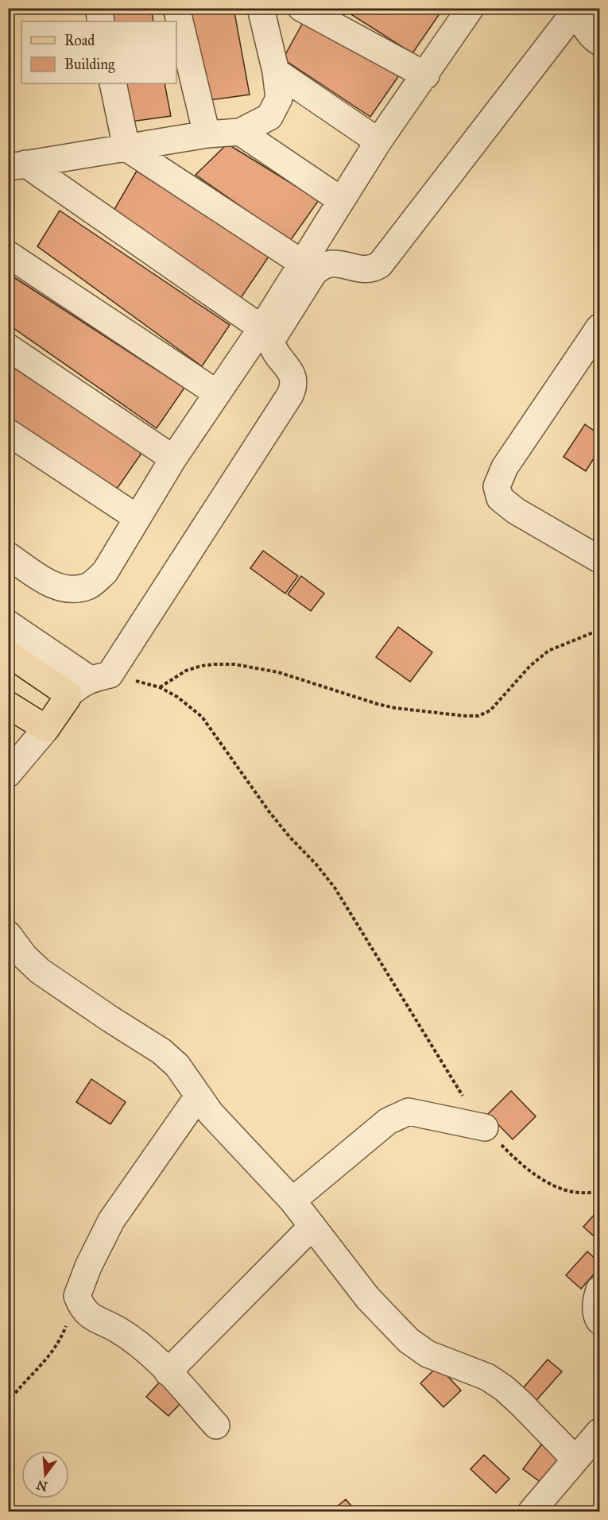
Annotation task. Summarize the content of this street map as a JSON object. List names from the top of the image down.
{
  "legend": ["Road", "Building"],
  "north": "bottom"
}
